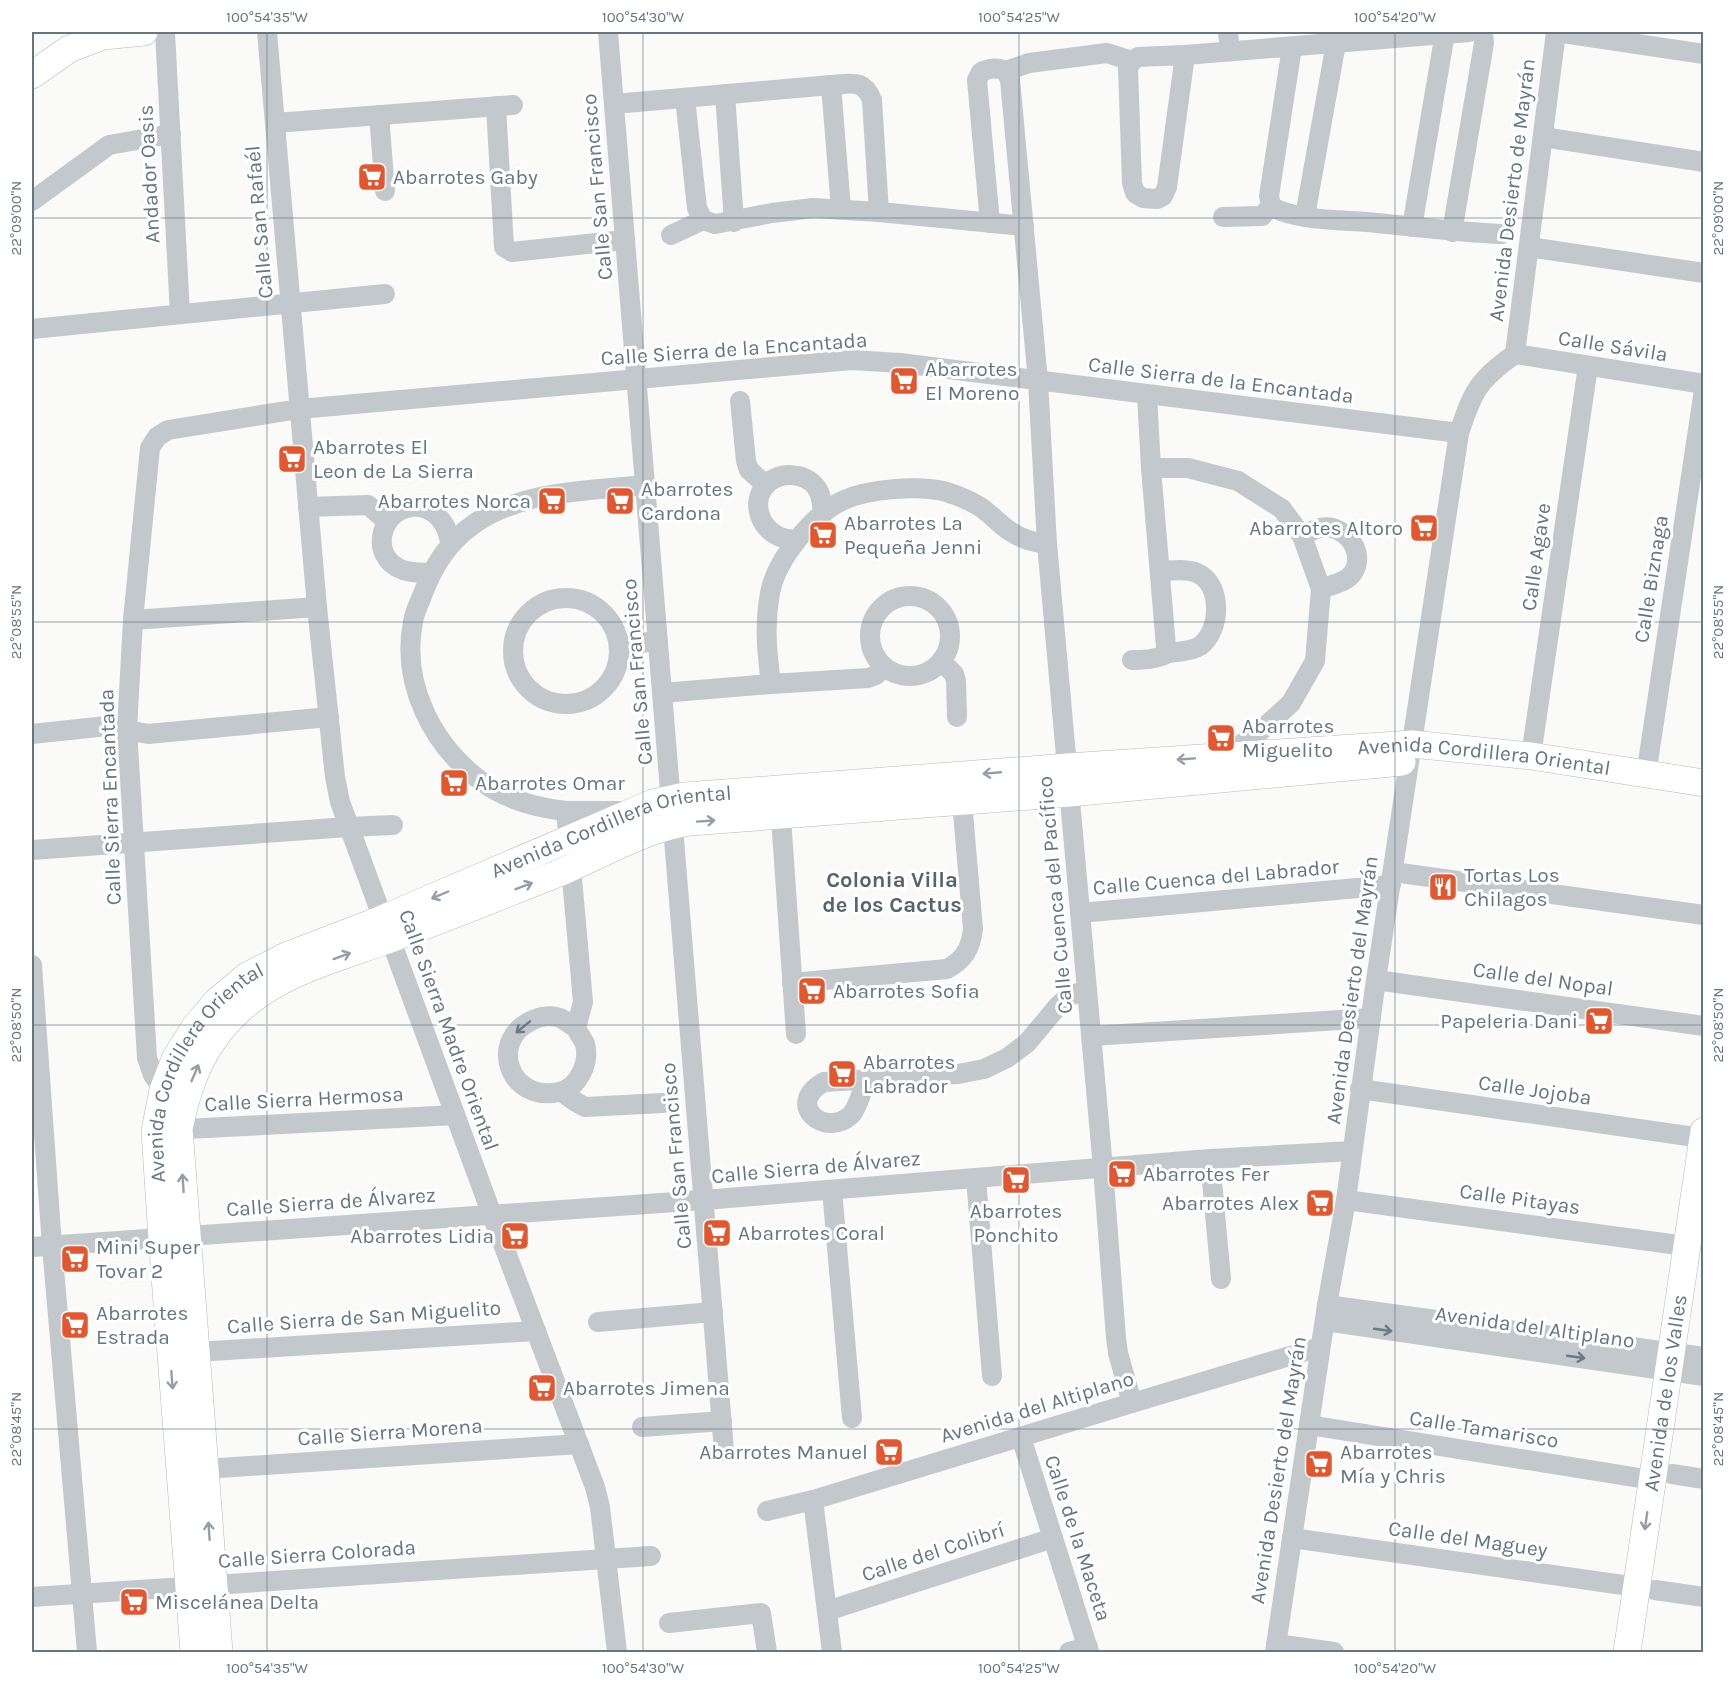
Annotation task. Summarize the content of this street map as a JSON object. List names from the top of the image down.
{
  "streets": {
    "street": [
      "Andador Oasis",
      "Calle San Francisco",
      "Avenida Desierto de Mayrán",
      "Calle San Rafaél",
      "Calle Sávila",
      "Calle Sierra de la Encantada",
      "Calle Agave",
      "Calle Biznaga",
      "Avenida Cordillera Oriental",
      "Calle Sierra Encantada",
      "Calle Cuenca del Labrador",
      "Calle Cuenca del Pacífico",
      "Calle del Nopal",
      "Avenida Desierto del Mayrán",
      "Calle Sierra Madre Oriental",
      "Calle Jojoba",
      "Calle Sierra Hermosa",
      "Calle Sierra de Álvarez",
      "Calle Pitayas",
      "Calle Sierra de San Miguelito",
      "Avenida del Altiplano",
      "Avenida de los Valles",
      "Calle Tamarisco",
      "Calle Sierra Morena",
      "Calle de la Maceta",
      "Calle del Maguey",
      "Calle del Colibrí",
      "Calle Sierra Colorada"
    ]
  },
  "crossings": [
    ["Calle San Francisco", "Calle Sierra de la Encantada"],
    ["Calle San Francisco", "Avenida Cordillera Oriental"],
    ["Calle San Francisco", "Calle Sierra de Álvarez"],
    ["Avenida Desierto de Mayrán", "Calle Sávila"],
    ["Avenida Desierto de Mayrán", "Avenida Desierto del Mayrán"],
    ["Calle San Rafaél", "Calle Sierra de la Encantada"],
    ["Calle San Rafaél", "Calle Sierra Madre Oriental"],
    ["Calle Sávila", "Calle Agave"],
    ["Calle Sávila", "Avenida Desierto del Mayrán"],
    ["Calle Sierra de la Encantada", "Calle Sierra Encantada"],
    ["Calle Sierra de la Encantada", "Calle Cuenca del Pacífico"],
    ["Calle Sierra de la Encantada", "Avenida Desierto del Mayrán"],
    ["Calle Sierra de la Encantada", "Calle Sierra Madre Oriental"],
    ["Calle Agave", "Avenida Cordillera Oriental"],
    ["Calle Biznaga", "Avenida Cordillera Oriental"],
    ["Avenida Cordillera Oriental", "Calle Sierra Encantada"],
    ["Avenida Cordillera Oriental", "Calle Cuenca del Pacífico"],
    ["Avenida Cordillera Oriental", "Avenida Desierto del Mayrán"],
    ["Avenida Cordillera Oriental", "Calle Sierra Madre Oriental"],
    ["Avenida Cordillera Oriental", "Calle Sierra Hermosa"],
    ["Avenida Cordillera Oriental", "Calle Sierra de Álvarez"],
    ["Avenida Cordillera Oriental", "Calle Sierra de San Miguelito"],
    ["Avenida Cordillera Oriental", "Calle Sierra Morena"],
    ["Avenida Cordillera Oriental", "Calle Sierra Colorada"],
    ["Calle Cuenca del Labrador", "Calle Cuenca del Pacífico"],
    ["Calle Cuenca del Labrador", "Avenida Desierto del Mayrán"],
    ["Calle Cuenca del Pacífico", "Calle Sierra de Álvarez"],
    ["Calle Cuenca del Pacífico", "Avenida del Altiplano"],
    ["Calle del Nopal", "Avenida Desierto del Mayrán"],
    ["Avenida Desierto del Mayrán", "Calle Jojoba"],
    ["Avenida Desierto del Mayrán", "Calle Sierra de Álvarez"],
    ["Avenida Desierto del Mayrán", "Calle Pitayas"],
    ["Avenida Desierto del Mayrán", "Avenida del Altiplano"],
    ["Avenida Desierto del Mayrán", "Calle Tamarisco"],
    ["Avenida Desierto del Mayrán", "Calle del Maguey"],
    ["Calle Sierra Madre Oriental", "Calle Sierra Hermosa"],
    ["Calle Sierra Madre Oriental", "Calle Sierra de Álvarez"],
    ["Calle Sierra Madre Oriental", "Calle Sierra de San Miguelito"],
    ["Calle Sierra Madre Oriental", "Calle Sierra Morena"],
    ["Calle Sierra Madre Oriental", "Calle Sierra Colorada"],
    ["Calle Jojoba", "Avenida de los Valles"],
    ["Calle Pitayas", "Avenida de los Valles"],
    ["Avenida del Altiplano", "Avenida de los Valles"],
    ["Avenida del Altiplano", "Calle de la Maceta"],
    ["Avenida de los Valles", "Calle Tamarisco"],
    ["Avenida de los Valles", "Calle del Maguey"],
    ["Calle de la Maceta", "Calle del Colibrí"]
  ],
  "districts": ["Colonia Villa de los Cactus"],
  "places": {
    "supermarket": [
      "Abarrotes Gaby",
      "Abarrotes El Moreno",
      "Abarrotes El Leon de La Sierra",
      "Abarrotes Norca",
      "Abarrotes Cardona",
      "Abarrotes Altoro",
      "Abarrotes La Pequeña Jenni",
      "Abarrotes Miguelito",
      "Abarrotes Omar",
      "Abarrotes Sofia",
      "Papeleria Dani",
      "Abarrotes Labrador",
      "Abarrotes Fer",
      "Abarrotes Ponchito",
      "Abarrotes Alex",
      "Abarrotes Coral",
      "Abarrotes Lidia",
      "Mini Super Tovar 2",
      "Abarrotes Estrada",
      "Abarrotes Jimena",
      "Abarrotes Manuel",
      "Abarrotes Mía y Chris",
      "Miscelánea Delta"
    ],
    "restaurant": ["Tortas Los Chilagos"]
  },
  "coordinates": [
    "100°54'35\"W",
    "100°54'30\"W",
    "100°54'25\"W",
    "100°54'20\"W",
    "22°09'00\"N",
    "22°08'55\"N",
    "22°08'50\"N",
    "22°08'45\"N"
  ]
}
